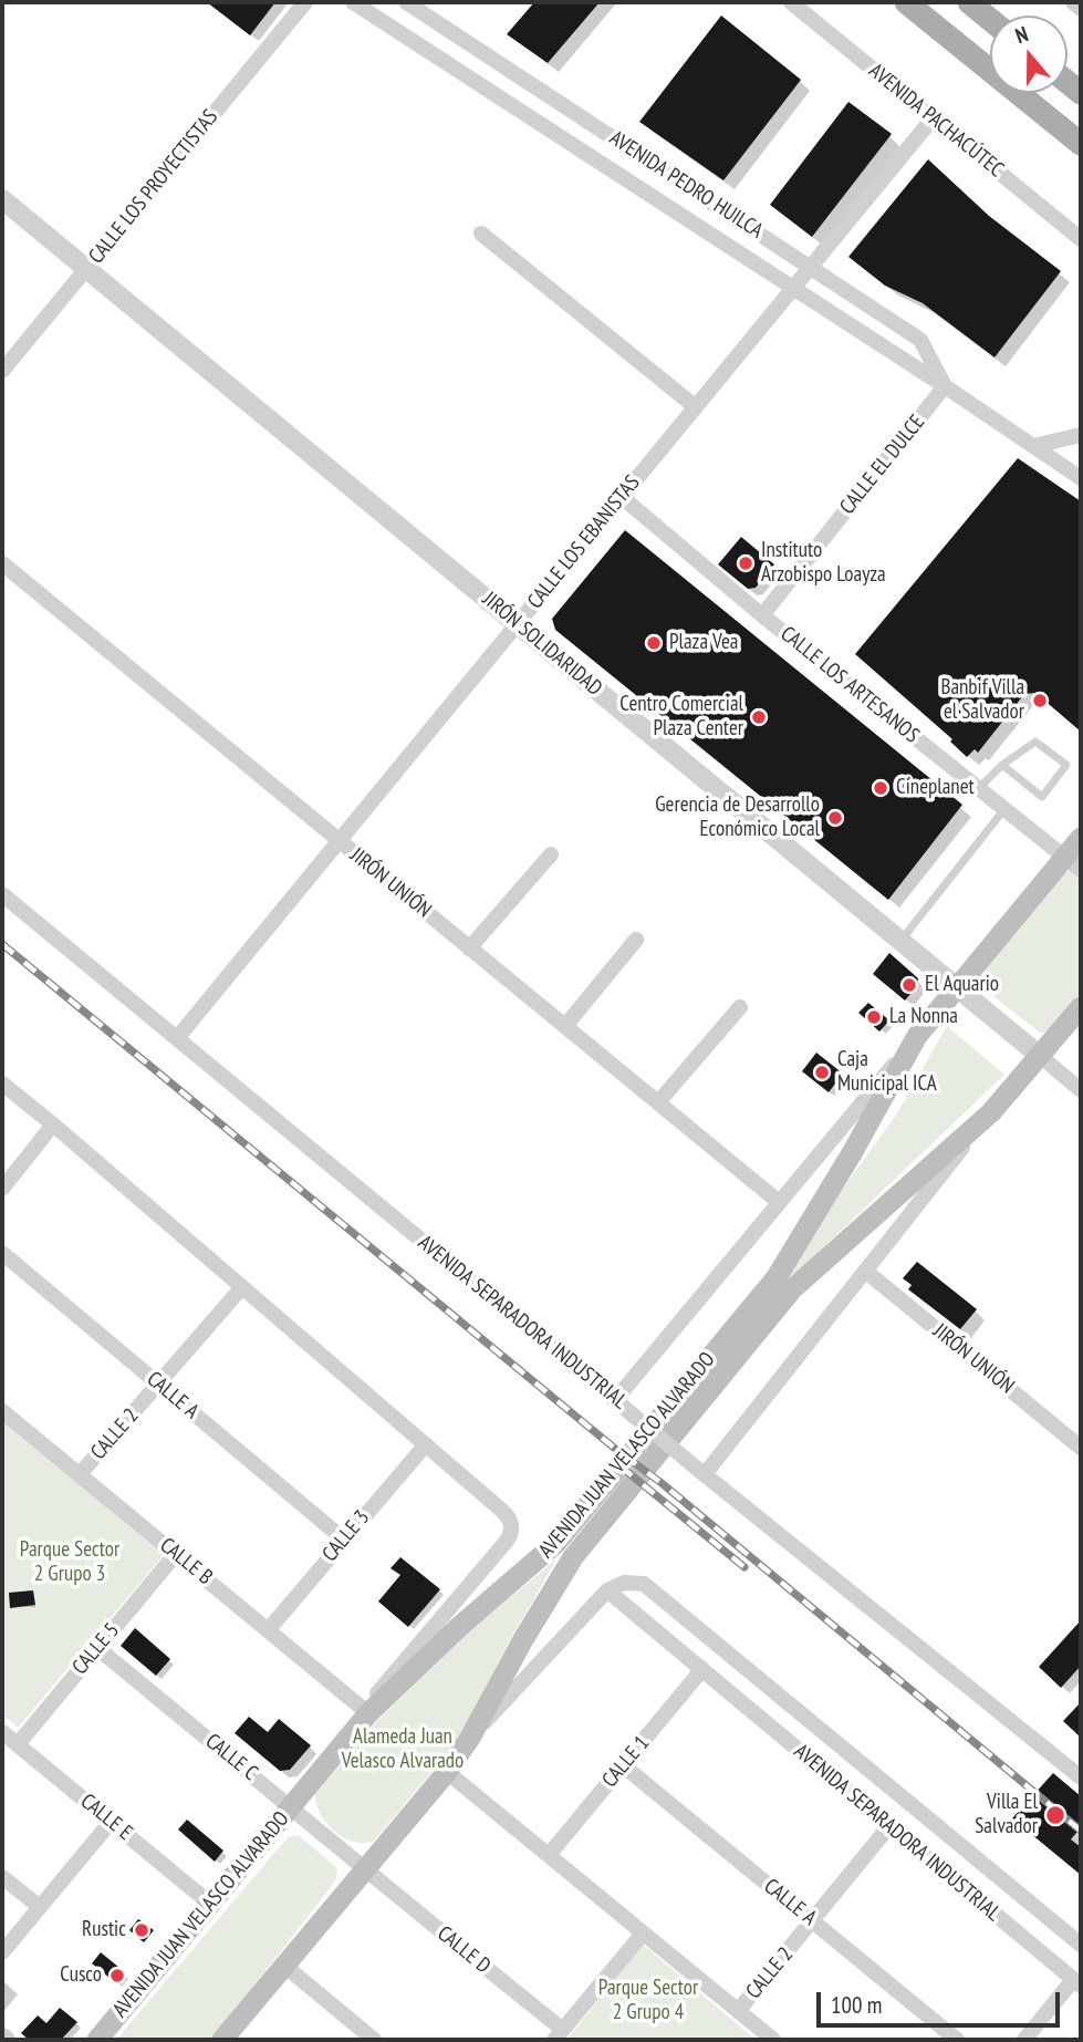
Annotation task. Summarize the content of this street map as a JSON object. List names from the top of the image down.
{
  "streets": {
    "main road": ["AVENIDA JUAN VELASCO ALVARADO"],
    "street": [
      "AVENIDA PACHACÚTEC",
      "AVENIDA PEDRO HUILCA",
      "CALLE LOS PROYECTISTAS",
      "CALLE EL DULCE",
      "CALLE LOS EBANISTAS",
      "JIRÓN SOLIDARIDAD",
      "CALLE LOS ARTESANOS",
      "JIRÓN UNIÓN",
      "AVENIDA SEPARADORA INDUSTRIAL",
      "CALLE A",
      "CALLE 2",
      "CALLE 3",
      "CALLE B",
      "CALLE 5",
      "CALLE C",
      "CALLE 1",
      "CALLE E",
      "CALLE D"
    ]
  },
  "crossings": [
    ["AVENIDA PACHACÚTEC", "CALLE LOS EBANISTAS"],
    ["AVENIDA PEDRO HUILCA", "CALLE EL DULCE"],
    ["AVENIDA PEDRO HUILCA", "CALLE LOS EBANISTAS"],
    ["CALLE LOS PROYECTISTAS", "JIRÓN SOLIDARIDAD"],
    ["CALLE EL DULCE", "CALLE LOS ARTESANOS"],
    ["CALLE LOS EBANISTAS", "JIRÓN SOLIDARIDAD"],
    ["CALLE LOS EBANISTAS", "CALLE LOS ARTESANOS"],
    ["CALLE LOS EBANISTAS", "JIRÓN UNIÓN"],
    ["CALLE LOS EBANISTAS", "AVENIDA SEPARADORA INDUSTRIAL"],
    ["JIRÓN SOLIDARIDAD", "AVENIDA JUAN VELASCO ALVARADO"],
    ["CALLE LOS ARTESANOS", "AVENIDA JUAN VELASCO ALVARADO"],
    ["JIRÓN UNIÓN", "AVENIDA JUAN VELASCO ALVARADO"],
    ["AVENIDA SEPARADORA INDUSTRIAL", "CALLE 2"],
    ["AVENIDA SEPARADORA INDUSTRIAL", "AVENIDA JUAN VELASCO ALVARADO"],
    ["AVENIDA SEPARADORA INDUSTRIAL", "CALLE 1"],
    ["CALLE A", "CALLE 2"],
    ["CALLE A", "CALLE 3"],
    ["CALLE A", "CALLE 1"],
    ["CALLE 2", "CALLE B"],
    ["AVENIDA JUAN VELASCO ALVARADO", "CALLE 3"],
    ["AVENIDA JUAN VELASCO ALVARADO", "CALLE B"],
    ["AVENIDA JUAN VELASCO ALVARADO", "CALLE C"],
    ["AVENIDA JUAN VELASCO ALVARADO", "CALLE E"],
    ["AVENIDA JUAN VELASCO ALVARADO", "CALLE D"],
    ["CALLE 3", "CALLE B"],
    ["CALLE B", "CALLE 5"],
    ["CALLE 5", "CALLE C"],
    ["CALLE 5", "CALLE E"],
    ["CALLE C", "CALLE D"]
  ],
  "parks": ["Parque Sector 2 Grupo 3", "Alameda Juan Velasco Alvarado", "Parque Sector 2 Grupo 4"],
  "places": [
    "Instituto Arzobispo Loayza",
    "Plaza Vea",
    "Banbif Villa el Salvador",
    "Centro Comercial Plaza Center",
    "Cineplanet",
    "Gerencia de Desarrollo Económico Local",
    "El Aquario",
    "La Nonna",
    "Caja Municipal ICA",
    "Villa El Salvador",
    "Rustic",
    "Cusco"
  ],
  "scale_bar": "100 m",
  "north": "top"
}
